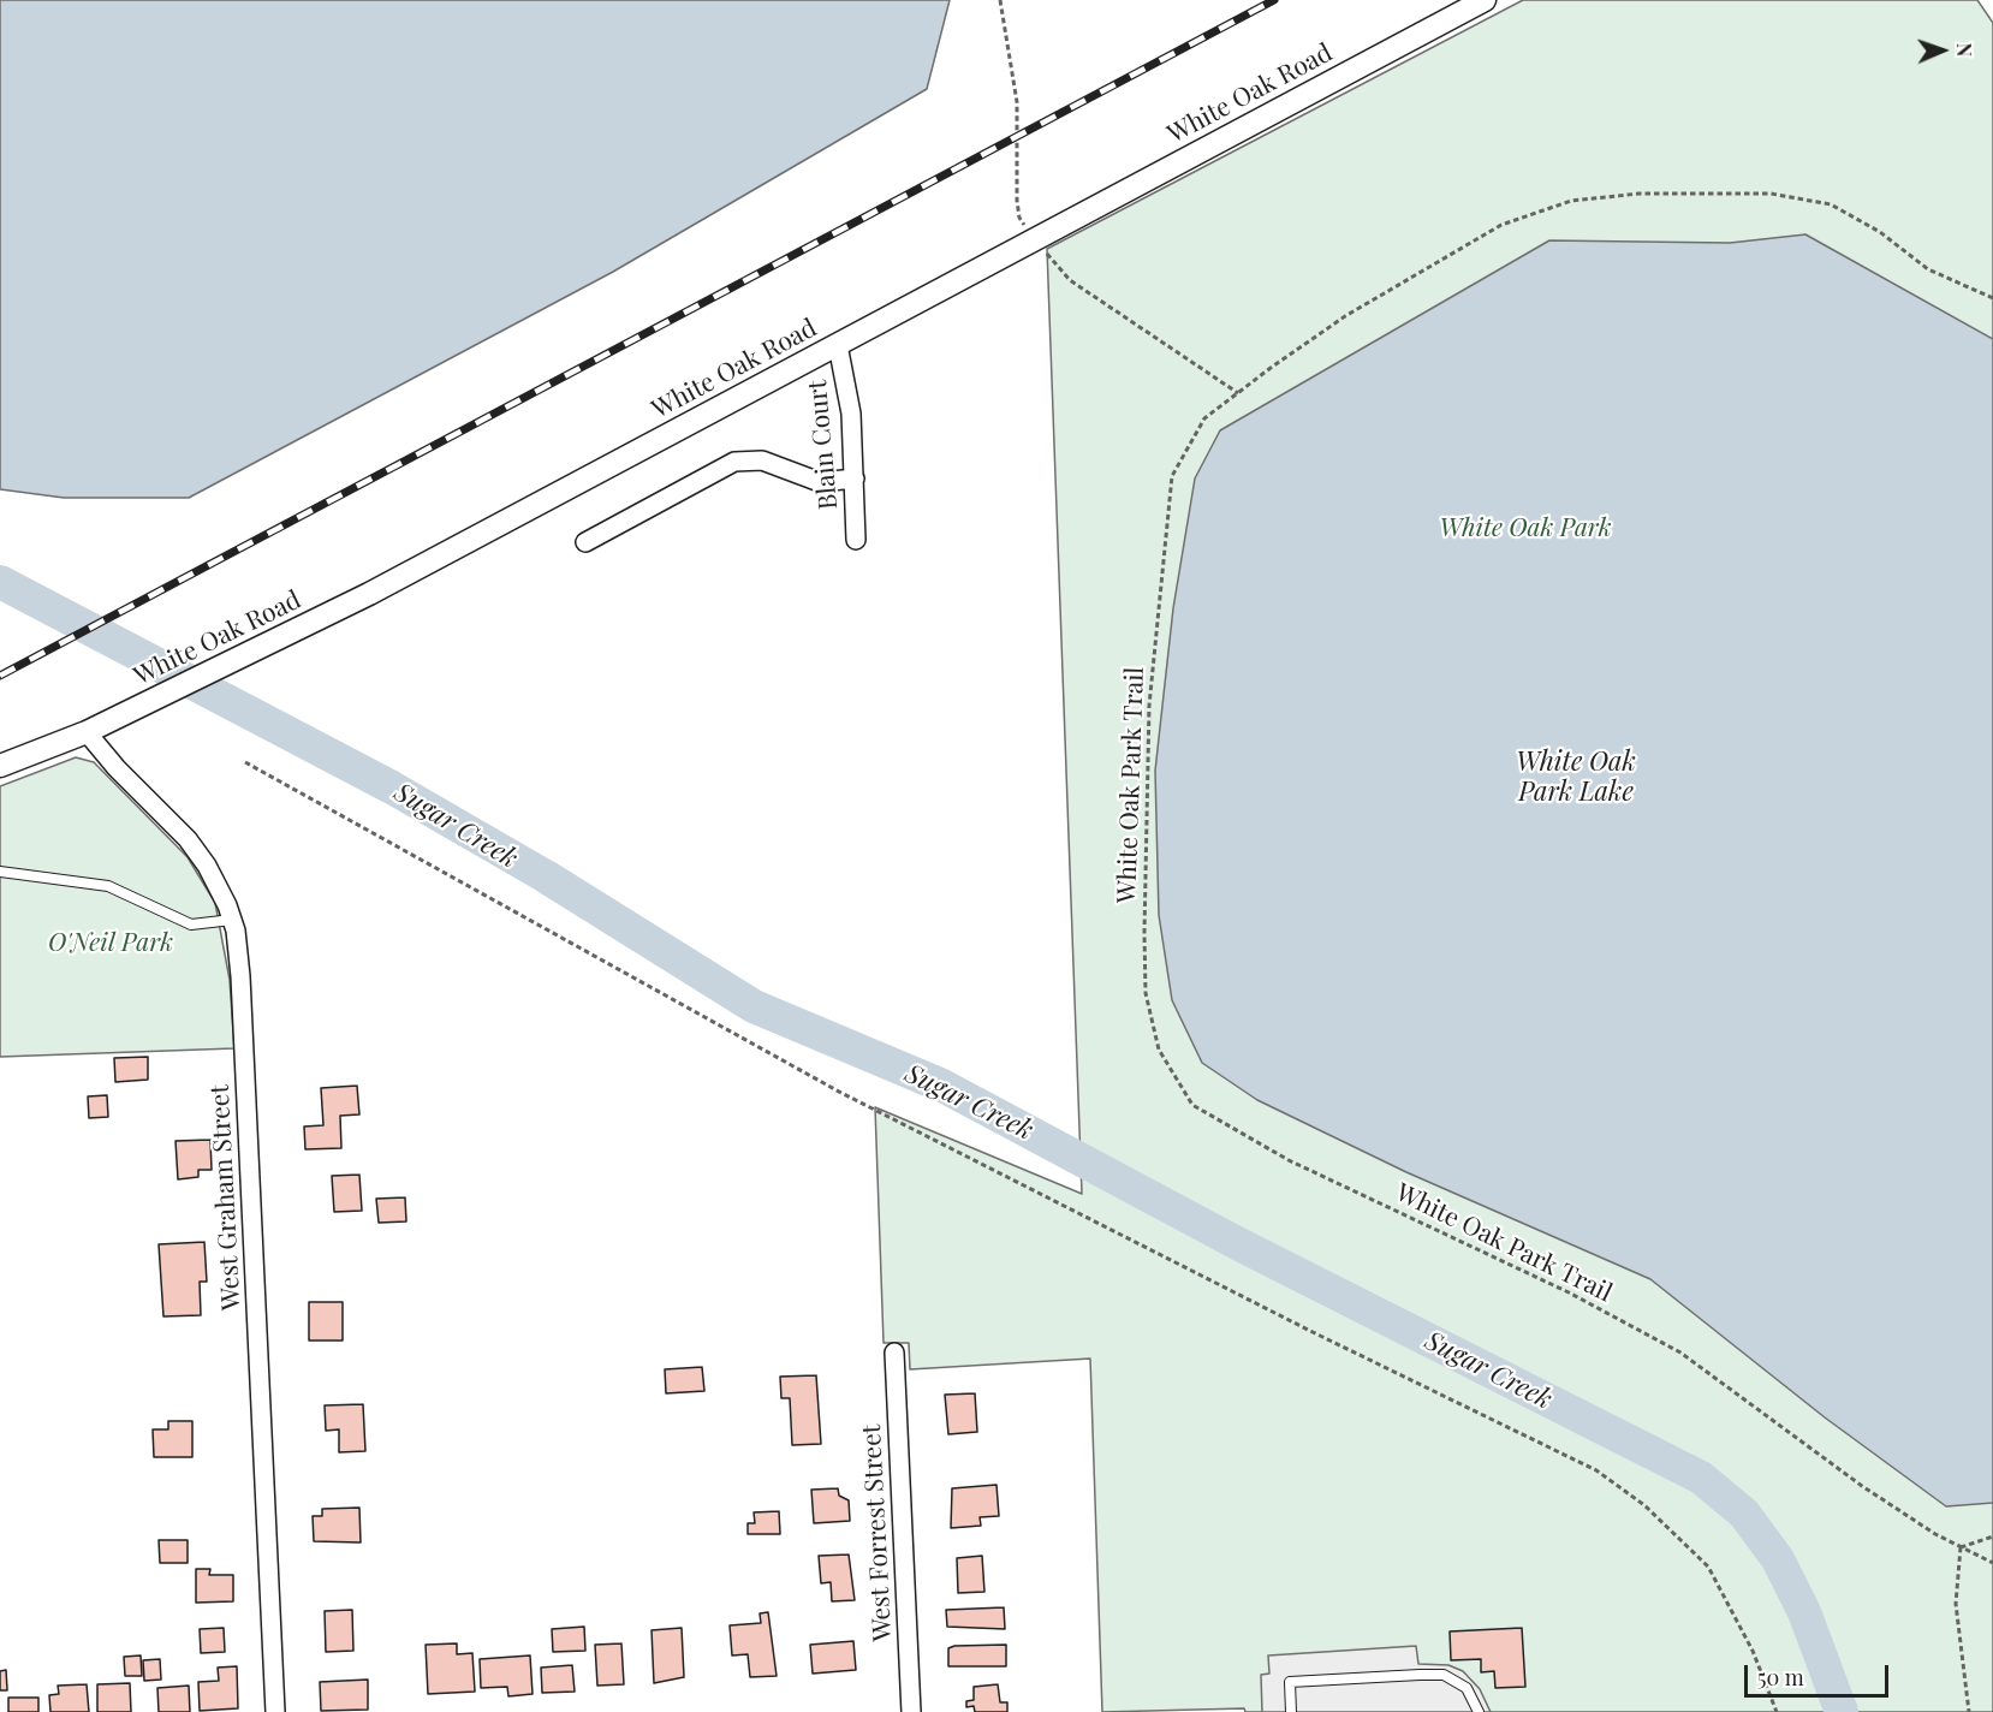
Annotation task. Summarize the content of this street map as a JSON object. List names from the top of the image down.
{
  "streets": {
    "street": [
      "White Oak Road",
      "Blain Court",
      "West Graham Street",
      "West Forrest Street"
    ],
    "path": ["White Oak Park Trail"]
  },
  "crossings": [
    ["White Oak Road", "Blain Court"],
    ["White Oak Road", "West Graham Street"]
  ],
  "water": ["White Oak Park Lake", "Sugar Creek"],
  "parks": ["White Oak Park", "O'Neil Park"],
  "scale_bar": "50 m",
  "north": "right"
}
